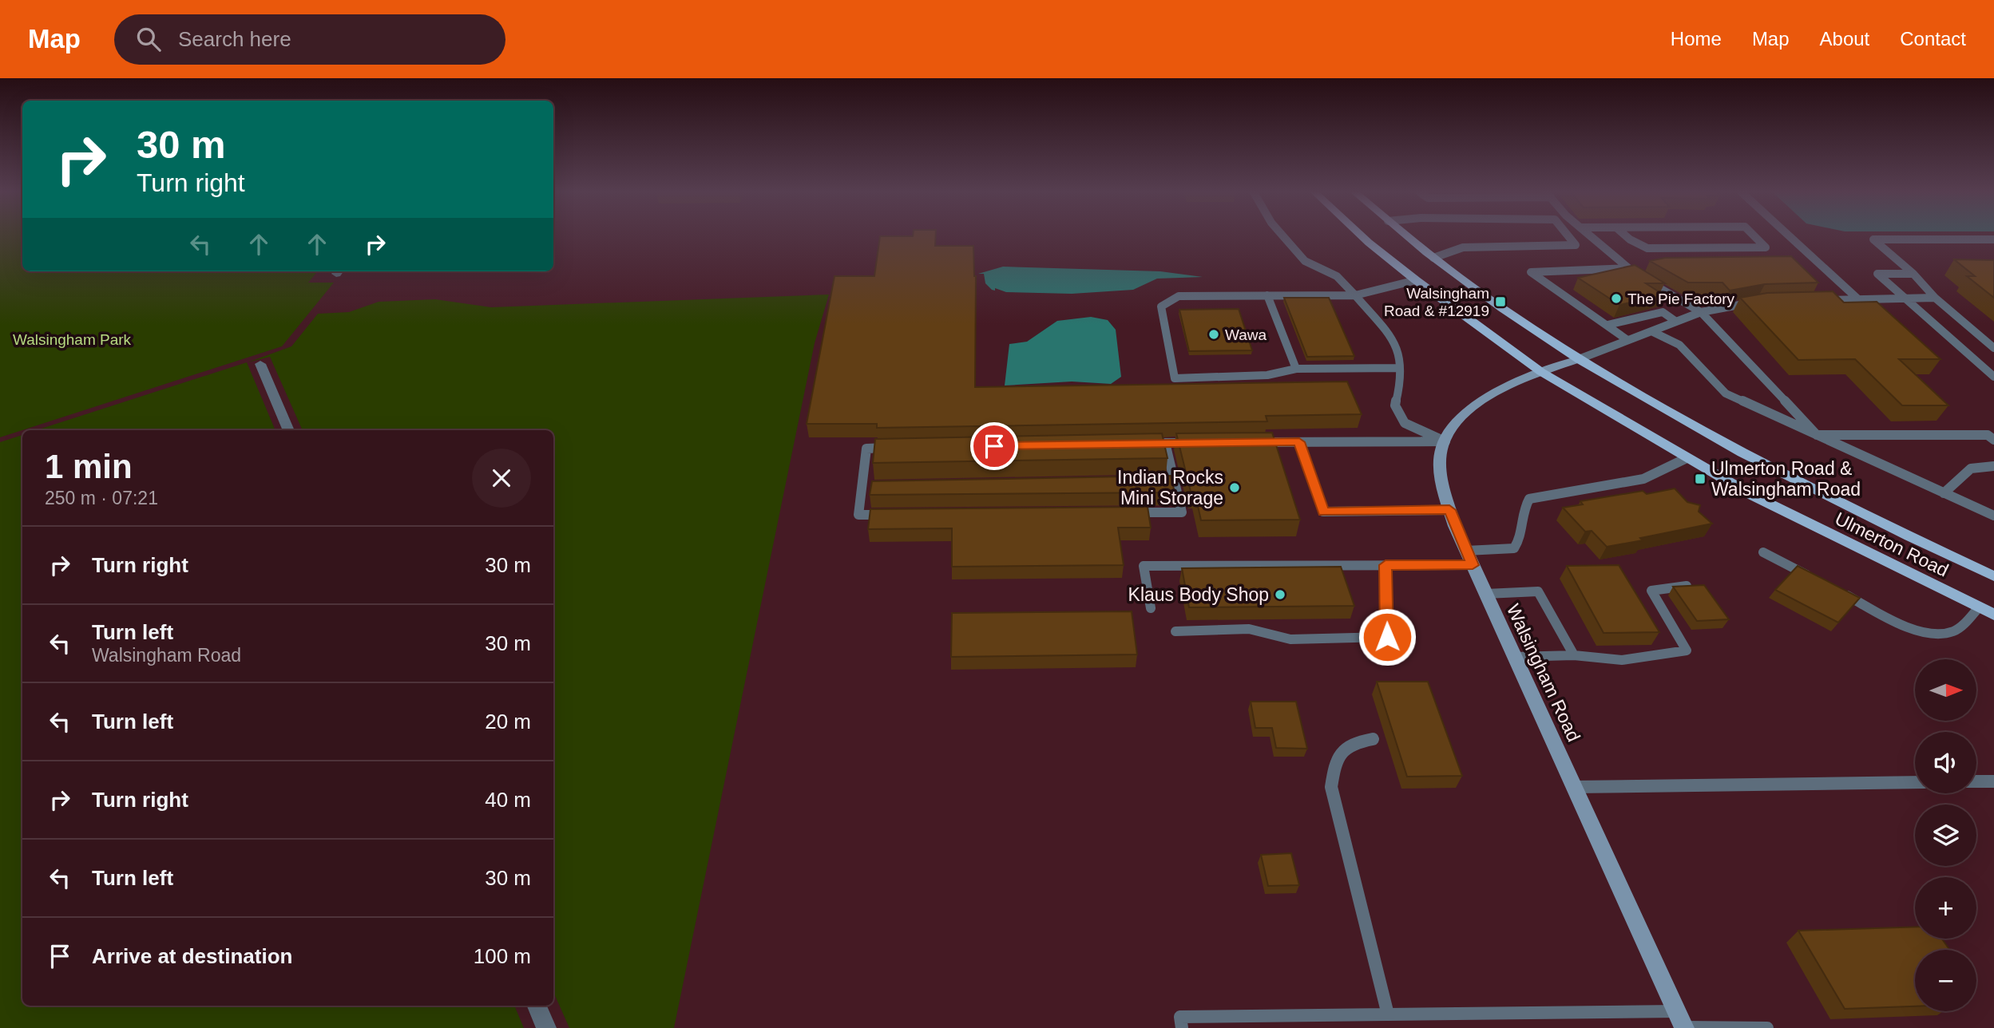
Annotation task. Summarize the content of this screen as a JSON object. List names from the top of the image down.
{
  "streets": {
    "main road": ["Ulmerton Road"],
    "street": ["Walsingham Road"]
  },
  "crossings": [
    ["Ulmerton Road", "Walsingham Road"]
  ],
  "parks": ["Walsingham Park"],
  "places": {
    "other": [
      "The Pie Factory",
      "Wawa",
      "Indian Rocks Mini Storage",
      "Klaus Body Shop"
    ],
    "transit": ["Walsingham Road & #12919", "Ulmerton Road & Walsingham Road"]
  },
  "north": "right",
  "page": {
    "header": "Map",
    "search": "Search here",
    "nav": [
      "Home",
      "Map",
      "About",
      "Contact"
    ],
    "turn": ["30 m", "Turn right"],
    "heading": ["1 min", "250 m · 07:21"],
    "list": [
      {
        "name": "Turn right",
        "value": "30 m"
      },
      {
        "name": "Turn left",
        "note": "Walsingham Road",
        "value": "30 m"
      },
      {
        "name": "Turn left",
        "value": "20 m"
      },
      {
        "name": "Turn right",
        "value": "40 m"
      },
      {
        "name": "Turn left",
        "value": "30 m"
      },
      {
        "name": "Arrive at destination",
        "value": "100 m"
      }
    ],
    "map_buttons": ["+", "−"]
  }
}
